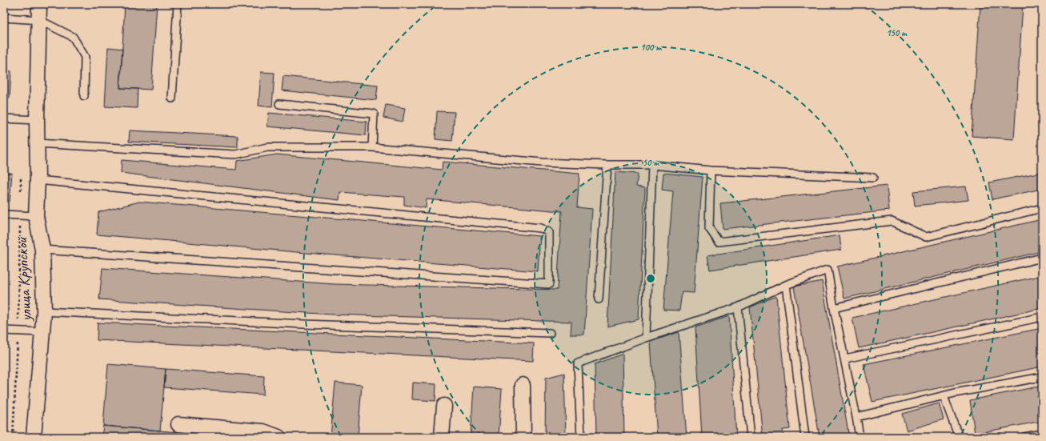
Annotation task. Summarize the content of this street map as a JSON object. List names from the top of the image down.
{
  "streets": {
    "street": ["улица Крупской"]
  },
  "rings": ["150 m", "100 m", "50 m"]
}
